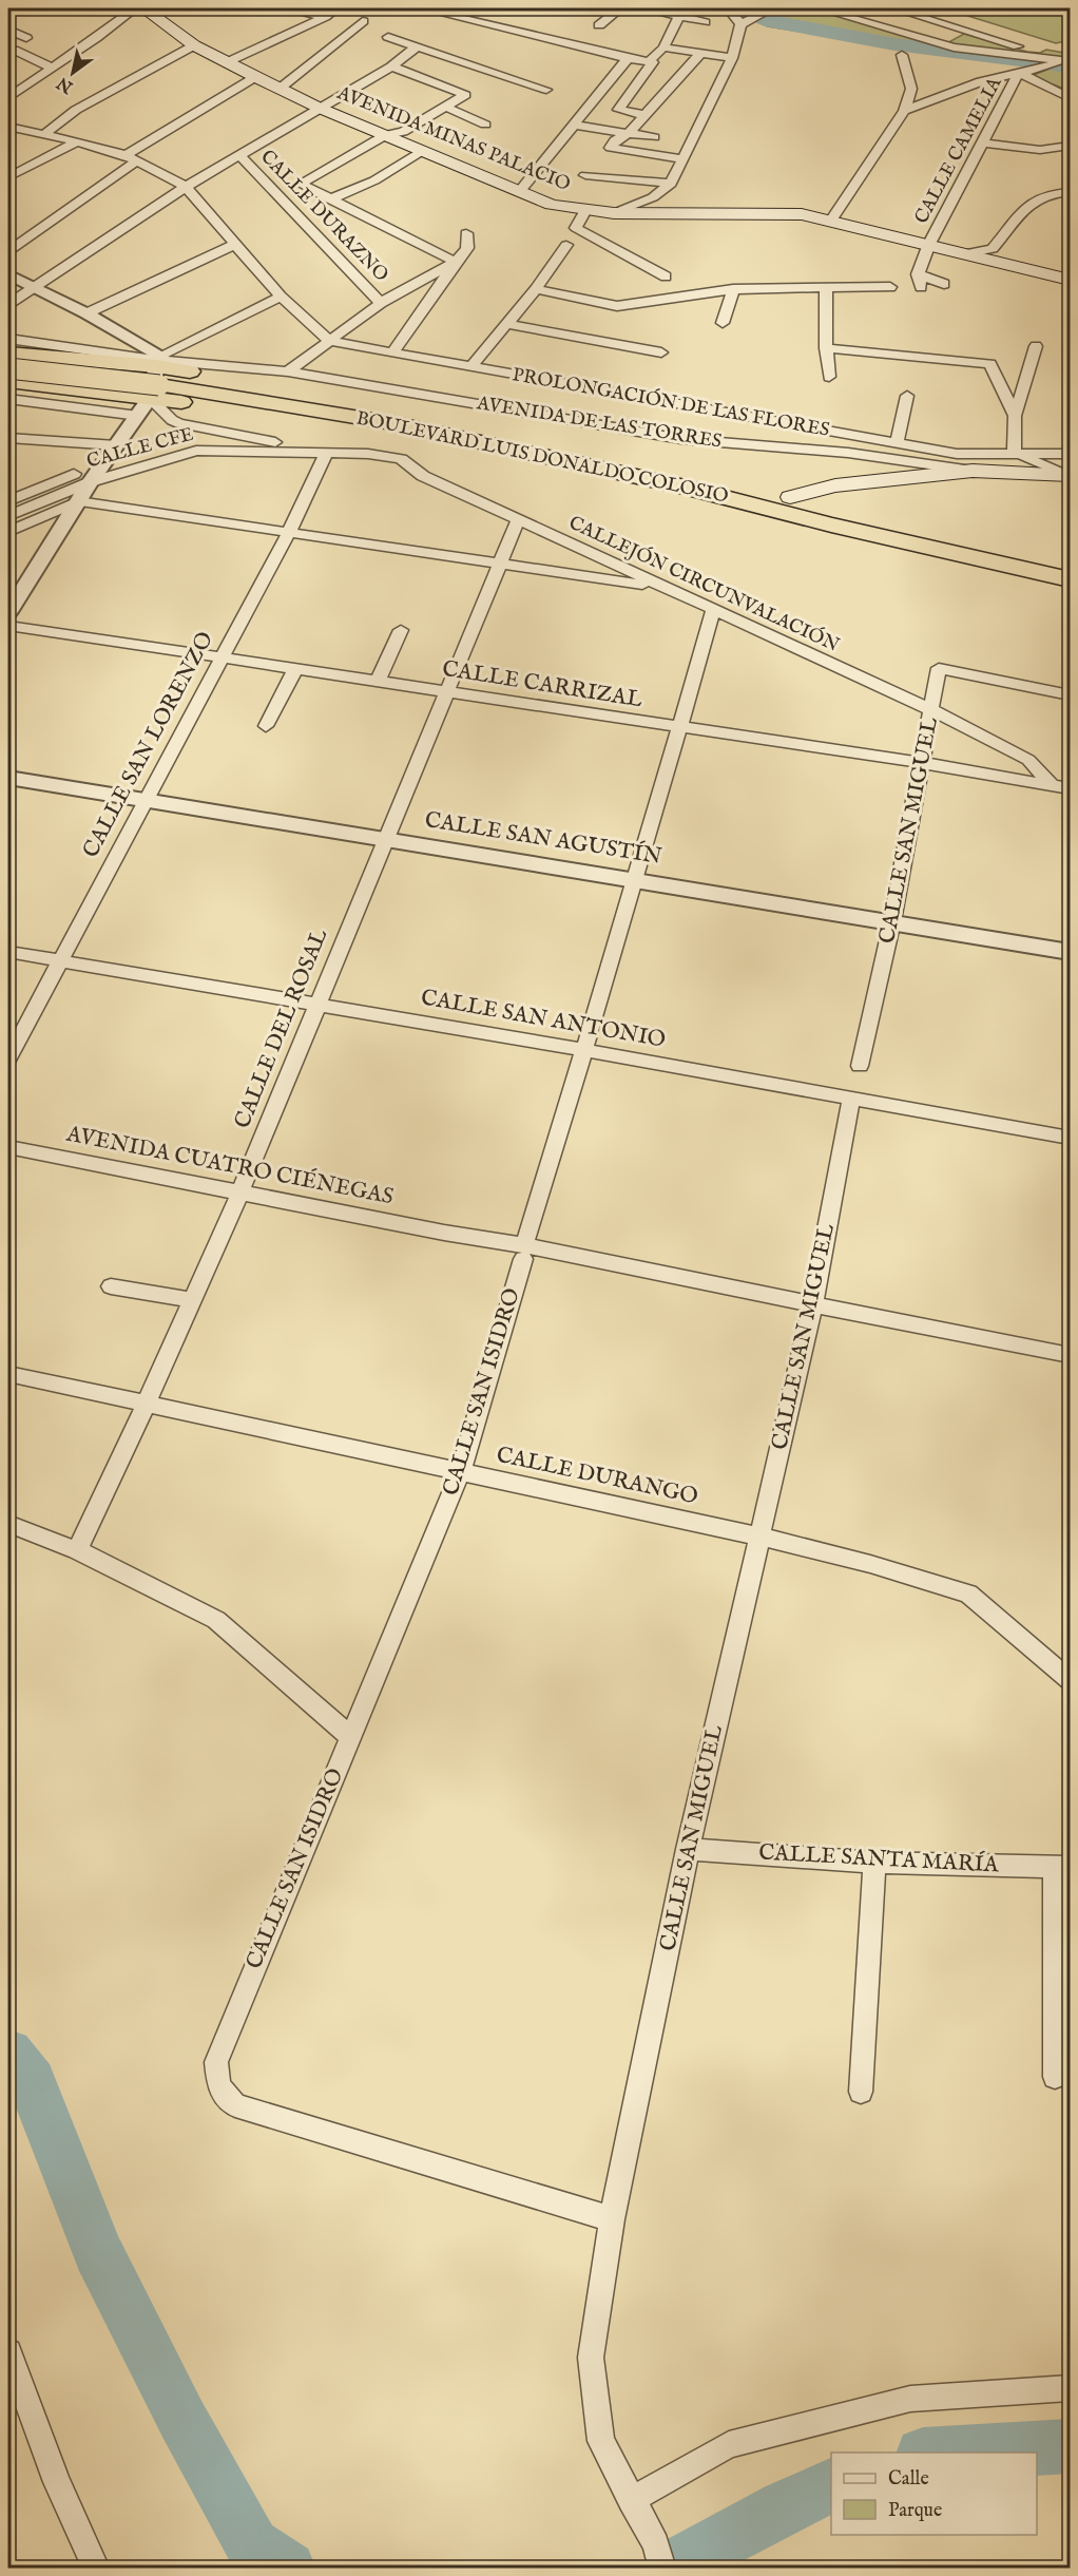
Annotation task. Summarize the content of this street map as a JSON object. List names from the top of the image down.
{
  "streets": {
    "highway": ["BOULEVARD LUIS DONALDO COLOSIO"],
    "main road": ["AVENIDA MINAS PALACIO"],
    "street": [
      "CALLE CAMELIA",
      "CALLE DURAZNO",
      "PROLONGACIÓN DE LAS FLORES",
      "AVENIDA DE LAS TORRES",
      "CALLE CFE",
      "CALLEJÓN CIRCUNVALACIÓN",
      "CALLE CARRIZAL",
      "CALLE SAN LORENZO",
      "CALLE SAN MIGUEL",
      "CALLE SAN AGUSTÍN",
      "CALLE SAN ANTONIO",
      "CALLE DEL ROSAL",
      "AVENIDA CUATRO CIÉNEGAS",
      "CALLE SAN ISIDRO",
      "CALLE DURANGO",
      "CALLE SANTA MARÍA"
    ]
  },
  "crossings": [
    ["AVENIDA MINAS PALACIO", "CALLE CAMELIA"],
    ["CALLE CFE", "CALLEJÓN CIRCUNVALACIÓN"],
    ["CALLE CFE", "CALLE SAN LORENZO"],
    ["CALLEJÓN CIRCUNVALACIÓN", "CALLE CARRIZAL"],
    ["CALLEJÓN CIRCUNVALACIÓN", "CALLE SAN LORENZO"],
    ["CALLEJÓN CIRCUNVALACIÓN", "CALLE SAN MIGUEL"],
    ["CALLEJÓN CIRCUNVALACIÓN", "CALLE DEL ROSAL"],
    ["CALLEJÓN CIRCUNVALACIÓN", "CALLE SAN ISIDRO"],
    ["CALLE CARRIZAL", "CALLE SAN LORENZO"],
    ["CALLE CARRIZAL", "CALLE SAN MIGUEL"],
    ["CALLE CARRIZAL", "CALLE DEL ROSAL"],
    ["CALLE CARRIZAL", "CALLE SAN ISIDRO"],
    ["CALLE SAN LORENZO", "CALLE SAN AGUSTÍN"],
    ["CALLE SAN LORENZO", "CALLE SAN ANTONIO"],
    ["CALLE SAN MIGUEL", "CALLE SAN AGUSTÍN"],
    ["CALLE SAN MIGUEL", "CALLE SAN ANTONIO"],
    ["CALLE SAN MIGUEL", "AVENIDA CUATRO CIÉNEGAS"],
    ["CALLE SAN MIGUEL", "CALLE SAN ISIDRO"],
    ["CALLE SAN MIGUEL", "CALLE DURANGO"],
    ["CALLE SAN MIGUEL", "CALLE SANTA MARÍA"],
    ["CALLE SAN AGUSTÍN", "CALLE DEL ROSAL"],
    ["CALLE SAN AGUSTÍN", "CALLE SAN ISIDRO"],
    ["CALLE SAN ANTONIO", "CALLE DEL ROSAL"],
    ["CALLE SAN ANTONIO", "CALLE SAN ISIDRO"],
    ["CALLE DEL ROSAL", "AVENIDA CUATRO CIÉNEGAS"],
    ["CALLE DEL ROSAL", "CALLE DURANGO"],
    ["AVENIDA CUATRO CIÉNEGAS", "CALLE SAN ISIDRO"],
    ["CALLE SAN ISIDRO", "CALLE DURANGO"]
  ],
  "legend": ["Calle", "Parque"],
  "north": "bottom left"
}
